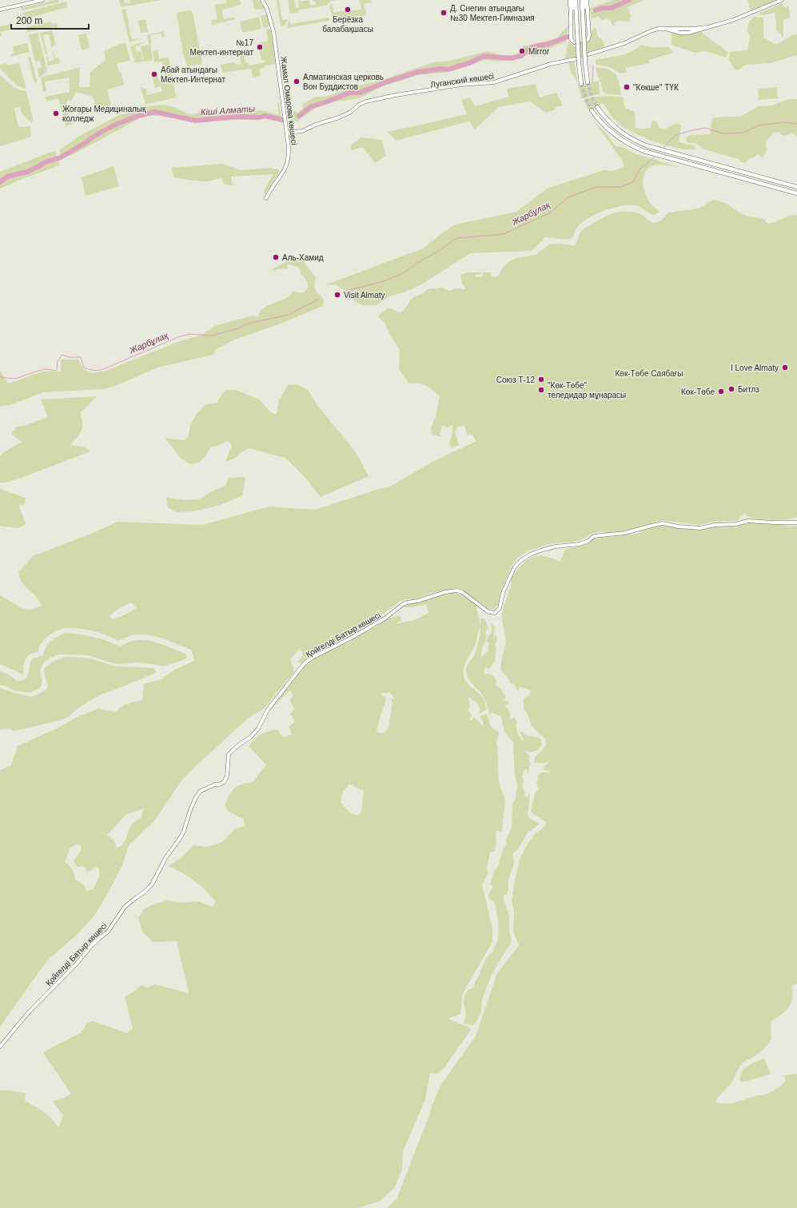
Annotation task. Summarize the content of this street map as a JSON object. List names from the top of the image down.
{
  "streets": {
    "street": ["Луганский көшесі", "Жамал Омарова көшесі", "Қойгелді Батыр көшесі"]
  },
  "crossings": [
    ["Луганский көшесі", "Жамал Омарова көшесі"]
  ],
  "water": ["Кіші Алматы", "Жарбұлақ"],
  "parks": ["Көк-Төбе Саябағы"],
  "places": [
    "Берёзка балабақшасы",
    "Д. Снегин атындағы №30 Мектеп-Гимназия",
    "№17 Мектеп-интернат",
    "Mirror",
    "Абай атындағы Мектеп-Интернат",
    "Алматинская церковь Вон Буддистов",
    "\"Көкше\" ТҮК",
    "Жоғары Медициналық колледж",
    "Аль-Хамид",
    "Visit Almaty",
    "I Love Almaty",
    "Союз Т-12",
    "Битлз",
    "\"Көк-Төбе\" теледидар мұнарасы",
    "Көк-Төбе"
  ],
  "scale_bar": "200 m"
}
